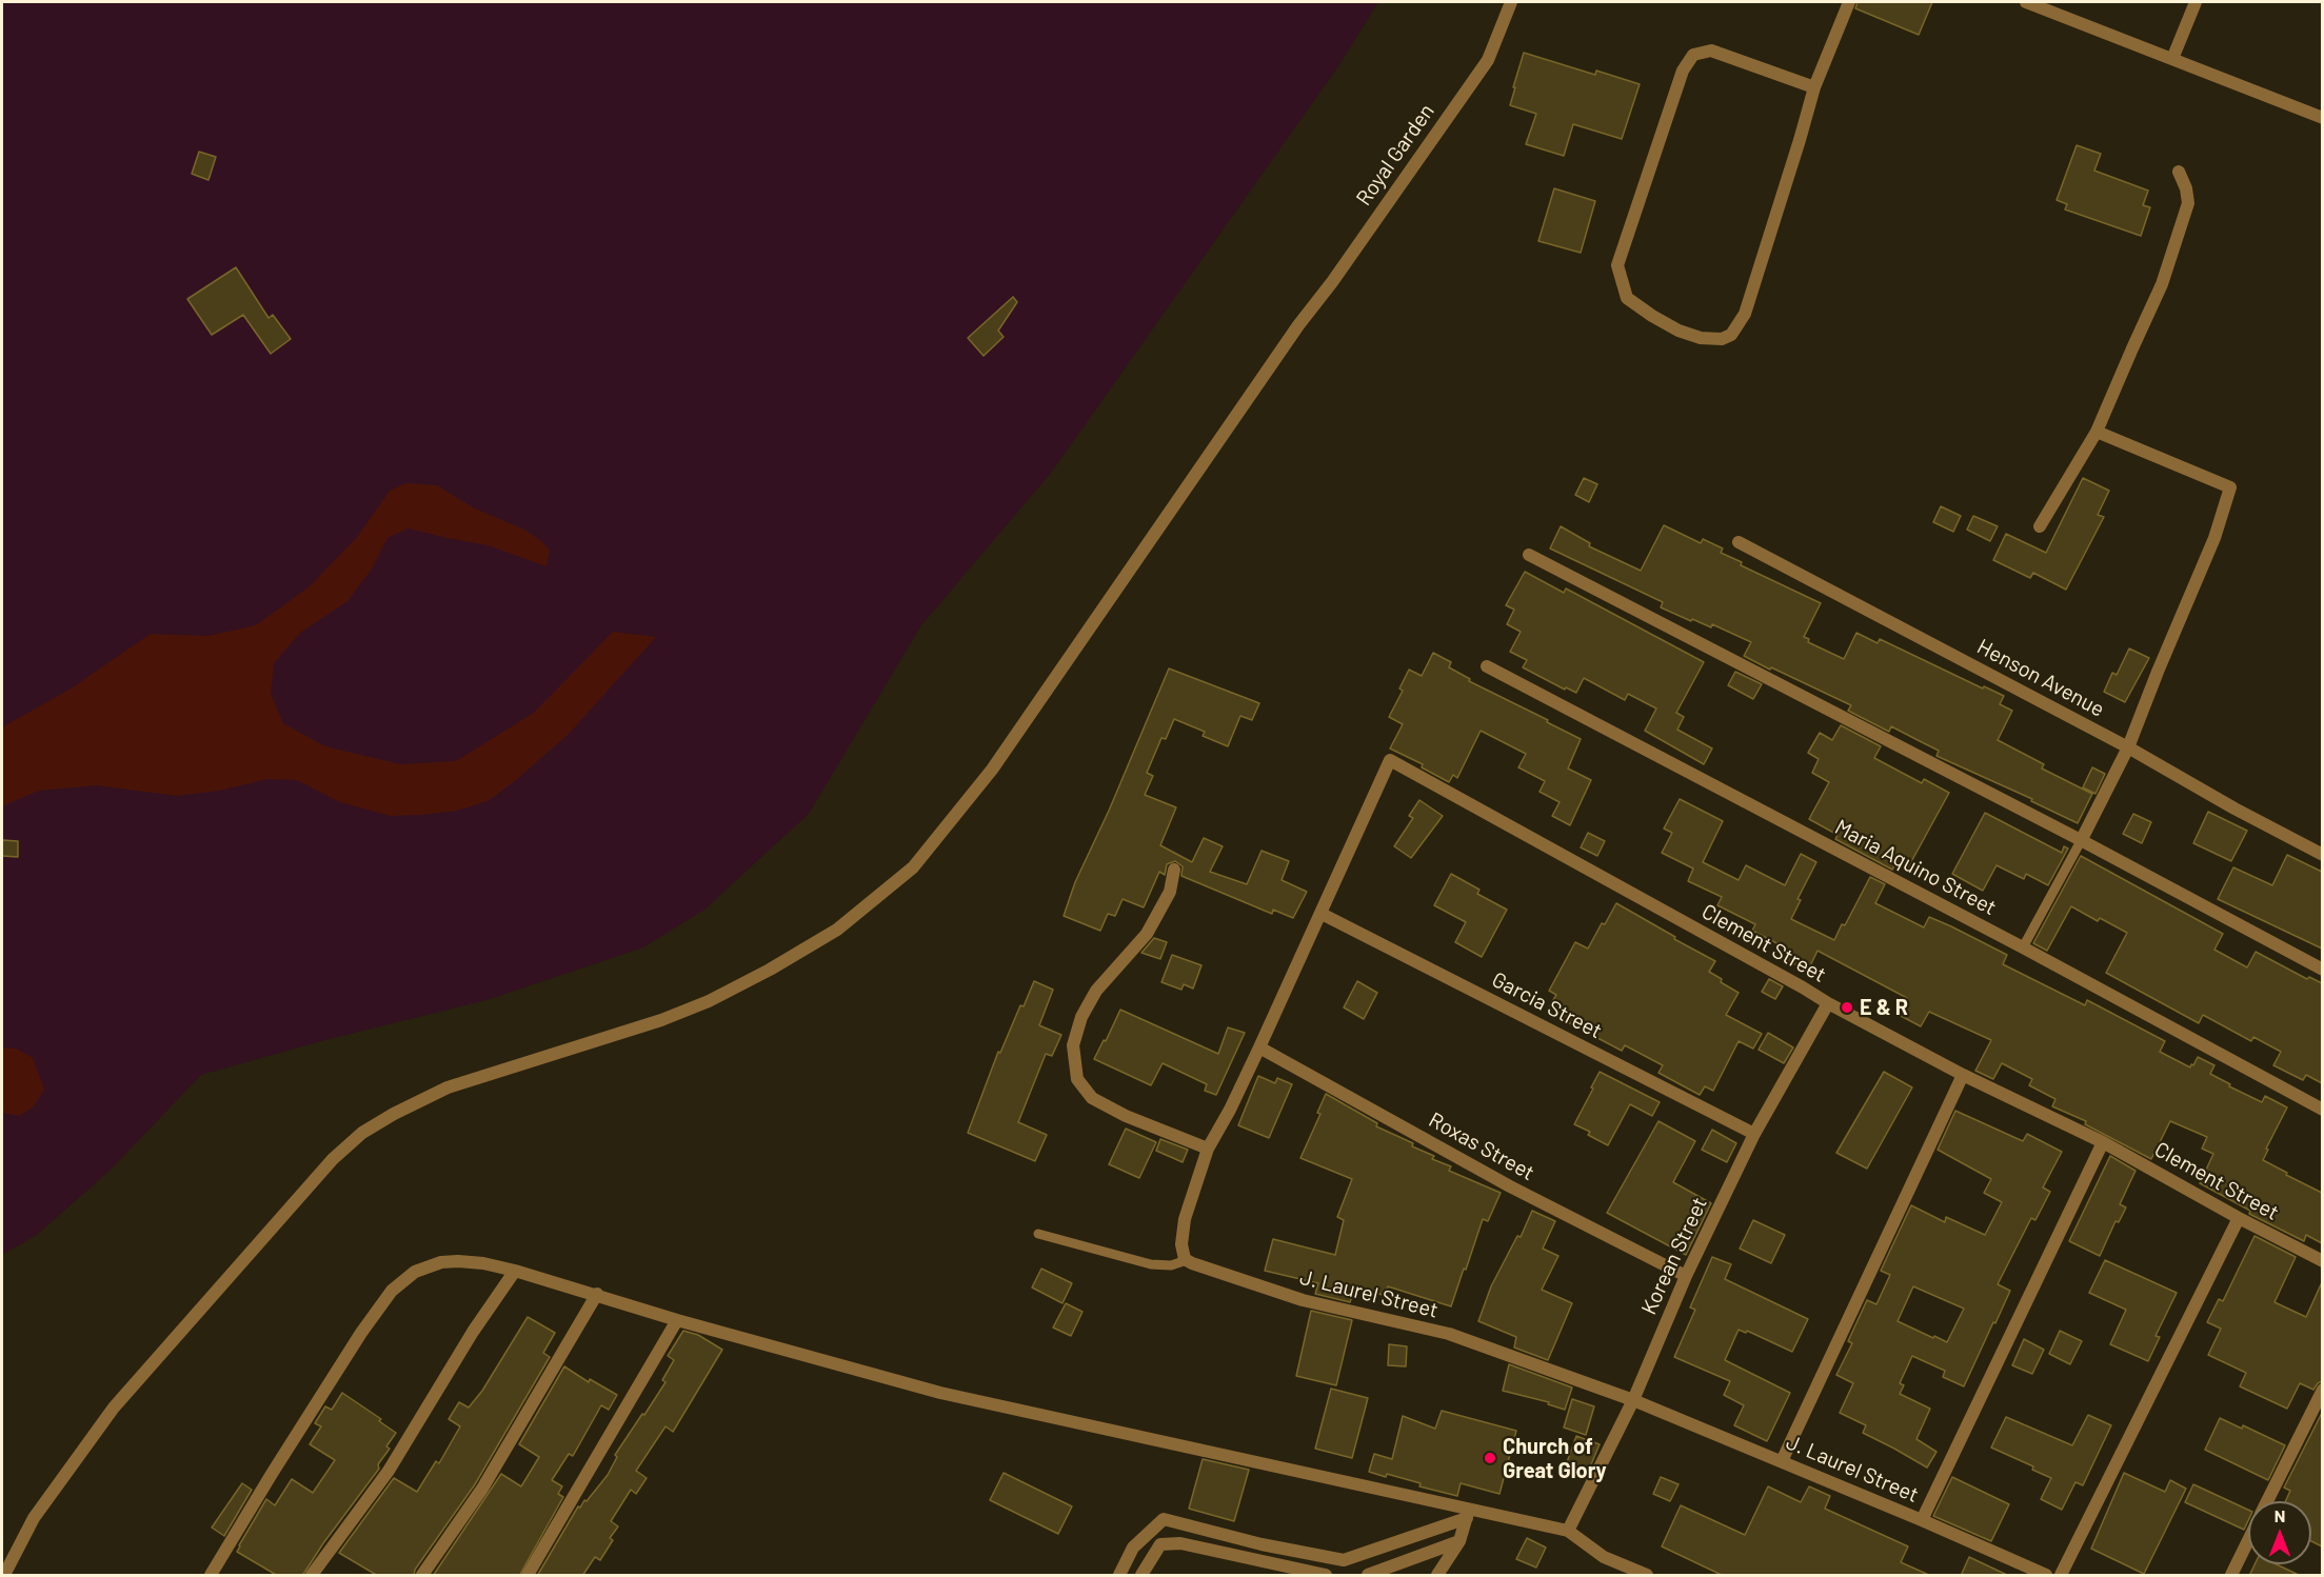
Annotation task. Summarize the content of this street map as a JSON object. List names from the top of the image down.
{
  "streets": {
    "street": [
      "Royal Garden",
      "Henson Avenue",
      "Maria Aquino Street",
      "Clement Street",
      "Garcia Street",
      "Roxas Street",
      "Korean Street",
      "J. Laurel Street"
    ]
  },
  "crossings": [
    ["Clement Street", "Garcia Street"],
    ["Clement Street", "Korean Street"],
    ["Garcia Street", "Korean Street"],
    ["Roxas Street", "Korean Street"],
    ["Korean Street", "J. Laurel Street"]
  ],
  "places": ["E & R", "Church of Great Glory"],
  "north": "top"
}
